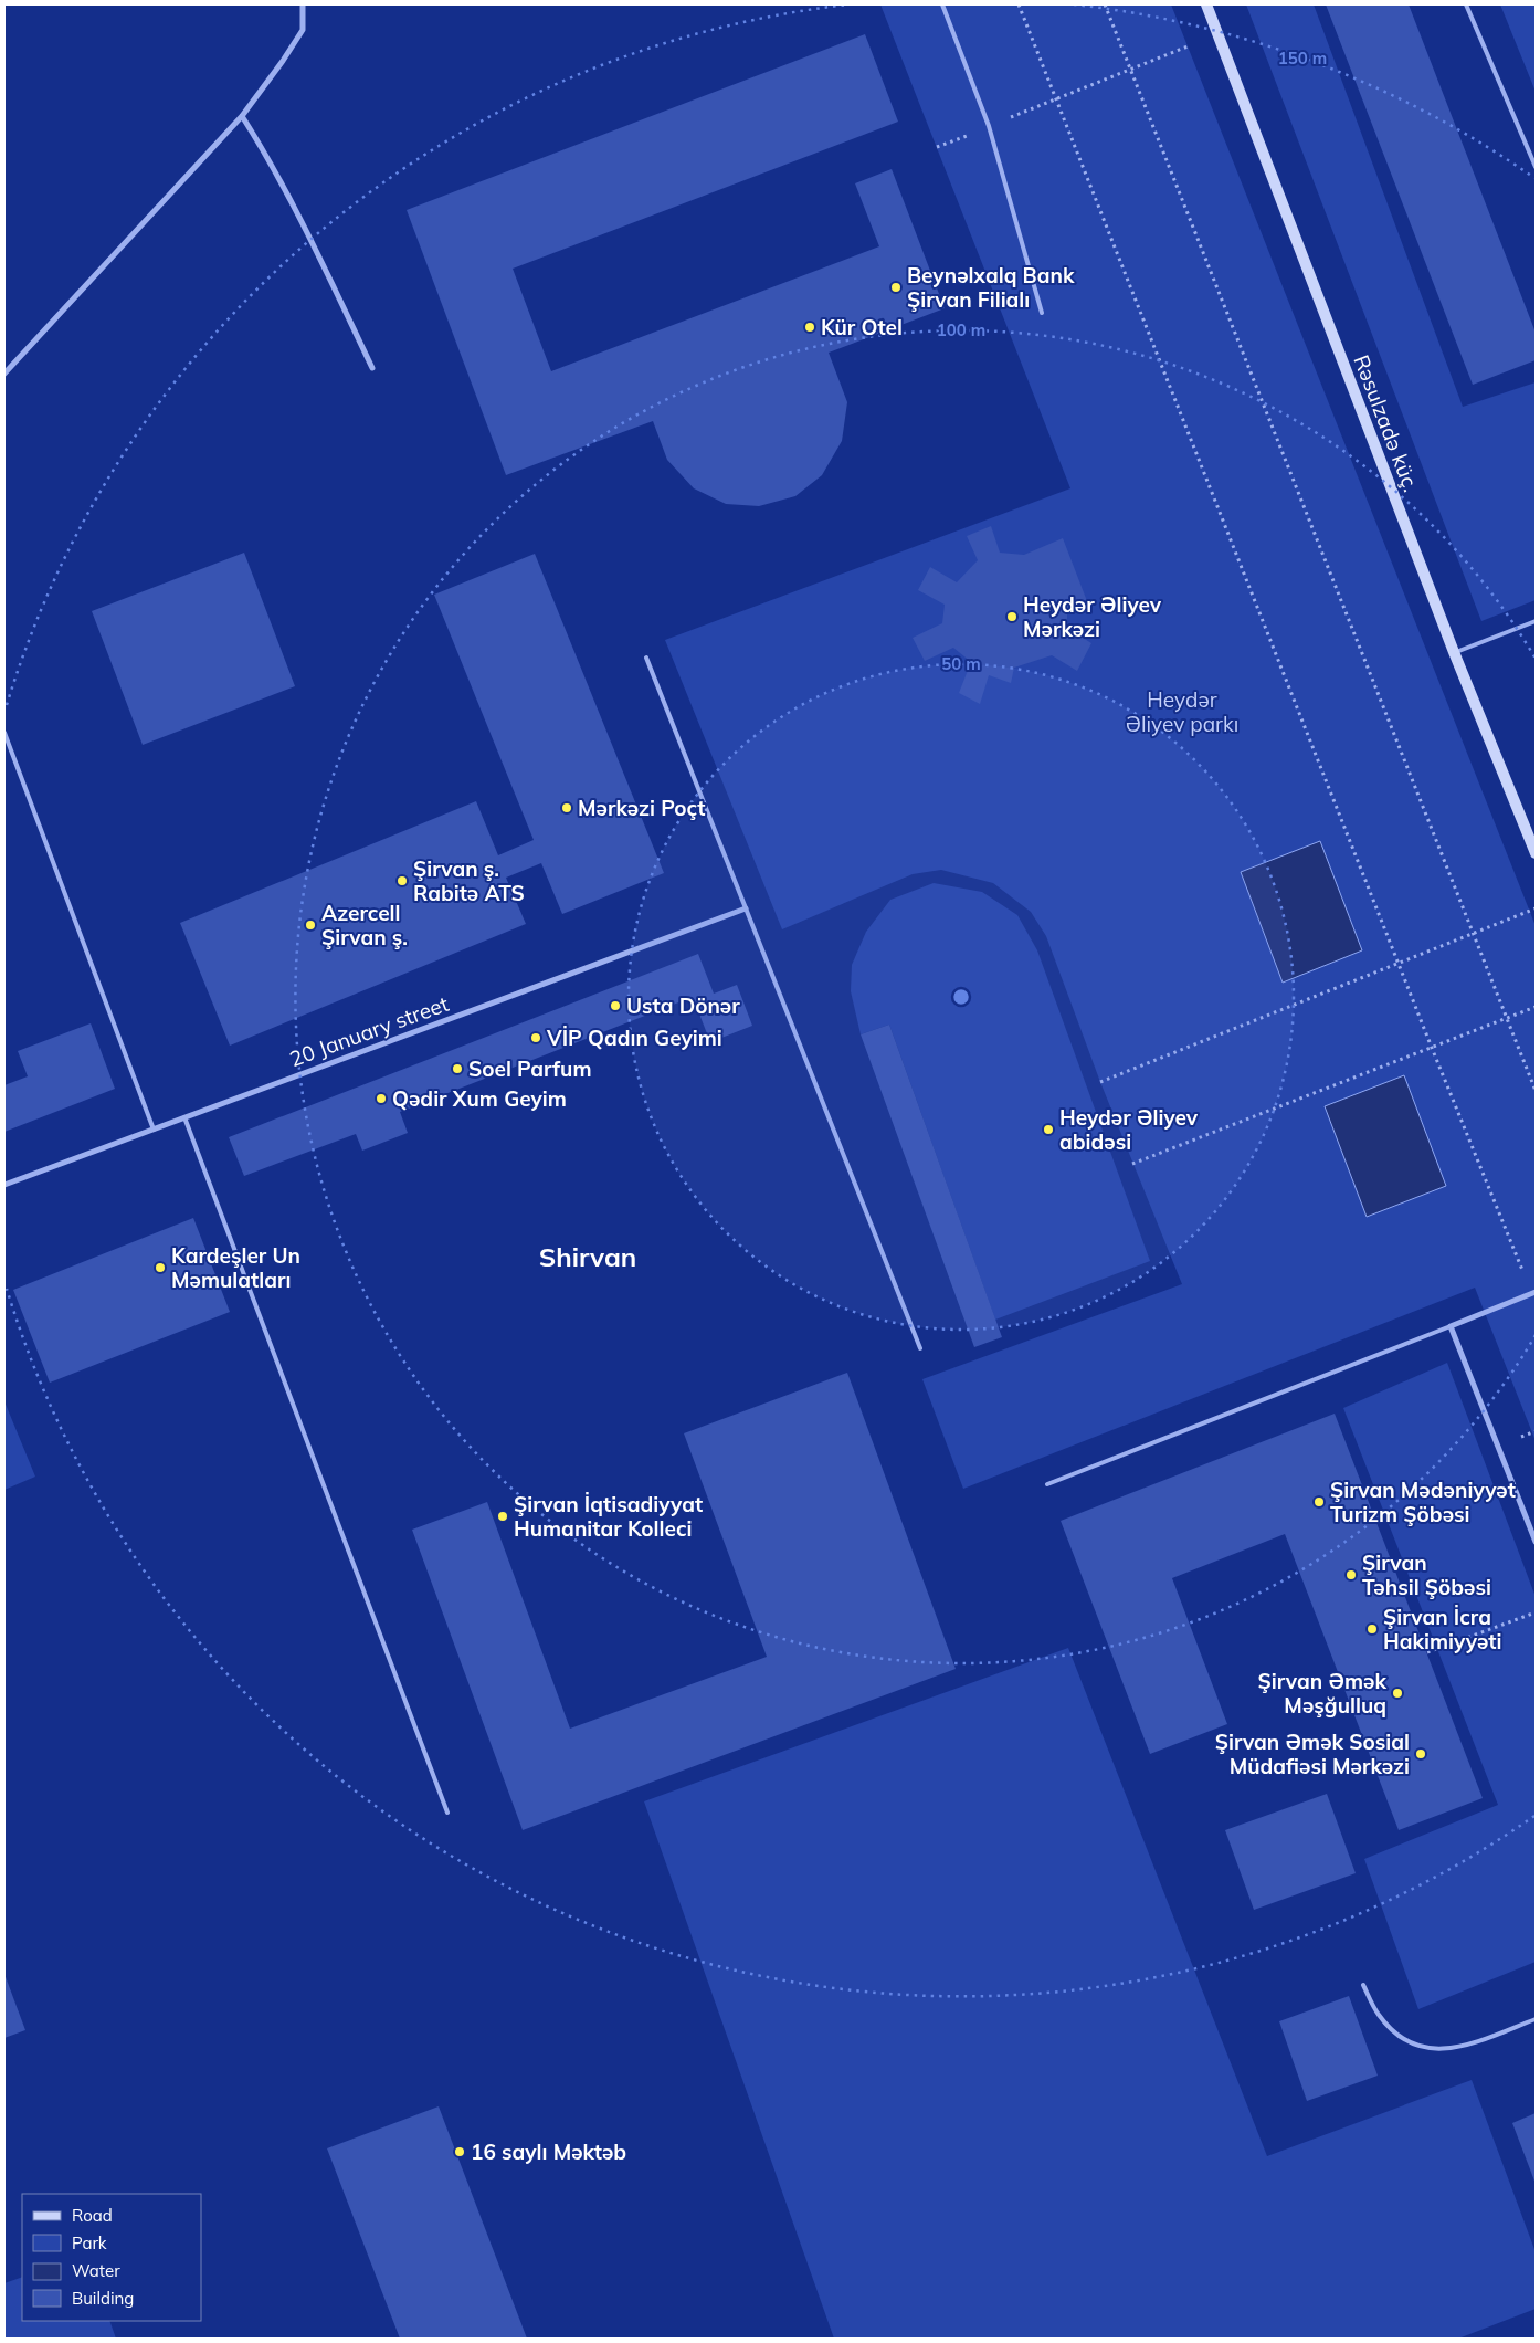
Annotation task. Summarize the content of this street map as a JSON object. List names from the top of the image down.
{
  "streets": {
    "main road": ["Rəsulzadə küç."],
    "street": ["20 January street"]
  },
  "districts": ["Shirvan"],
  "parks": ["Heydər Əliyev parkı"],
  "places": [
    "Beynəlxalq Bank Şirvan Filialı",
    "Kür Otel",
    "Heydər Əliyev Mərkəzi",
    "Mərkəzi Poçt",
    "Şirvan ş. Rabitə ATS",
    "Azercell Şirvan ş.",
    "Usta Dönər",
    "VİP Qadın Geyimi",
    "Soel Parfum",
    "Qədir Xum Geyim",
    "Heydər Əliyev abidəsi",
    "Kardeşler Un Məmulatları",
    "Şirvan Mədəniyyət Turizm Şöbəsi",
    "Şirvan İqtisadiyyat Humanitar Kolleci",
    "Şirvan Təhsil Şöbəsi",
    "Şirvan İcra Hakimiyyəti",
    "Şirvan Əmək Məşğulluq",
    "Şirvan Əmək Sosial Müdafiəsi Mərkəzi",
    "16 saylı Məktəb"
  ],
  "legend": [
    "Road",
    "Park",
    "Water",
    "Building"
  ],
  "rings": ["150 m", "100 m", "50 m"]
}
